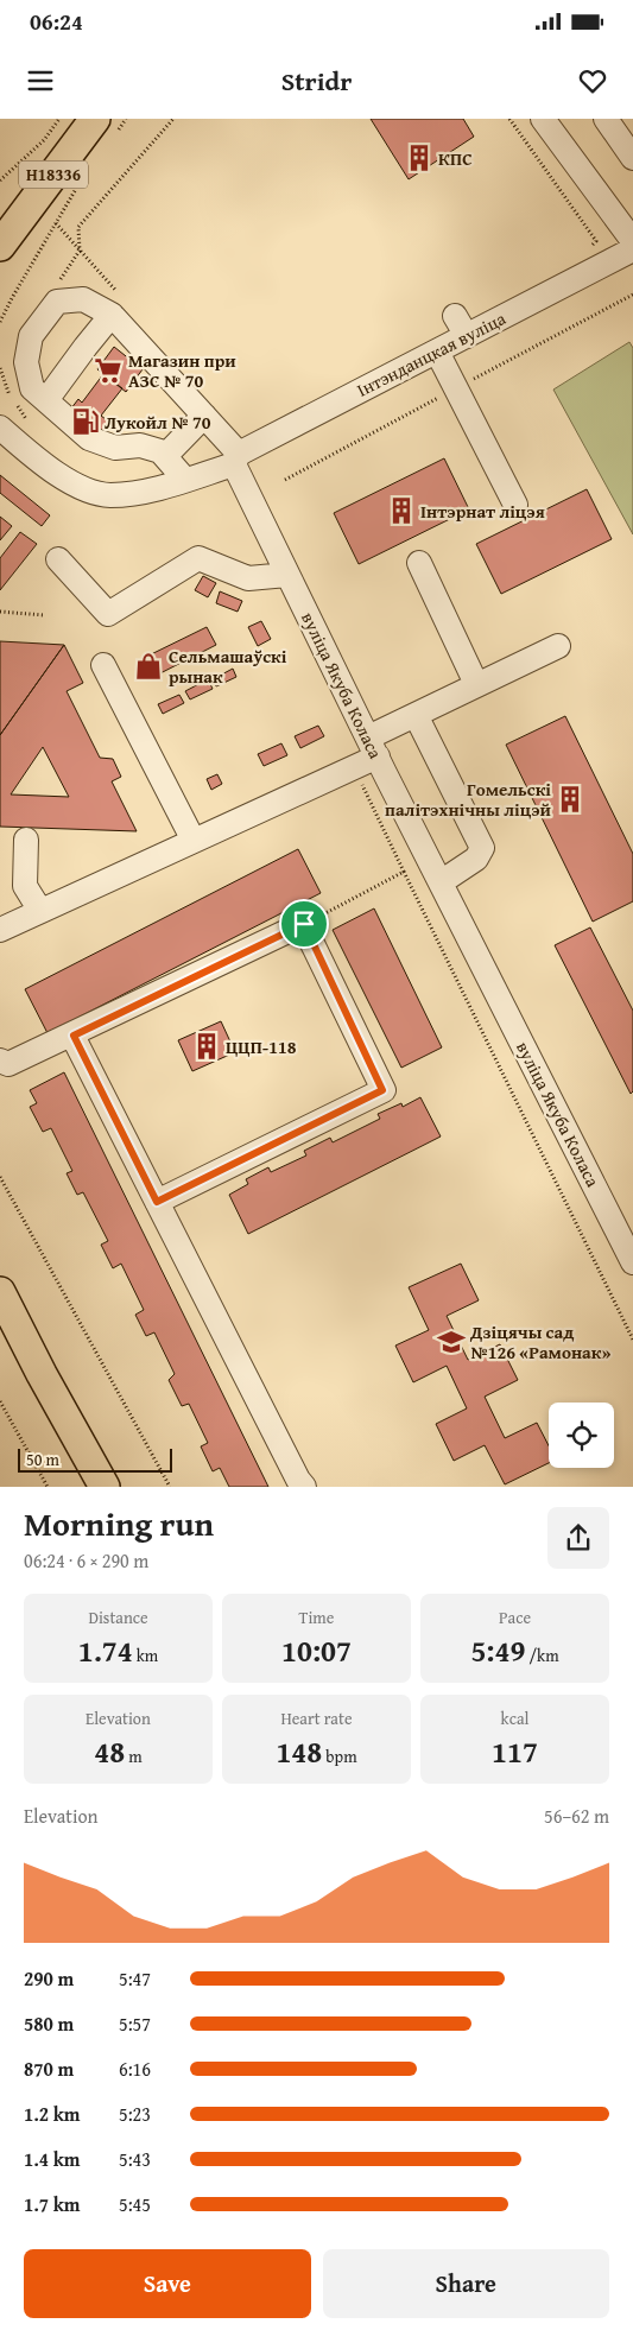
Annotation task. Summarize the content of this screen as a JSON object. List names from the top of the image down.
{
  "streets": {
    "main road": ["Н18336"],
    "street": ["Інтэнданцкая вуліца", "вуліца Якуба Коласа"]
  },
  "crossings": [
    ["Інтэнданцкая вуліца", "вуліца Якуба Коласа"]
  ],
  "places": {
    "building": [
      "КПС",
      "Інтэрнат ліцэя",
      "Гомельскі палітэхнічны ліцэй",
      "ЦЦП-118"
    ],
    "supermarket": ["Магазин при АЗС № 70"],
    "fuel station": ["Лукойл № 70"],
    "shop": ["Сельмашаўскі рынак"],
    "school or university": ["Дзіцячы сад №126 «Рамонак»"]
  },
  "scale_bar": "50 m",
  "page": {
    "status": "06:24",
    "header": "Stridr",
    "scale": "50 m",
    "heading": ["Morning run", "06:24 · 6 × 290 m"],
    "stats": [
      ["Distance", "1.74 km"],
      ["Time", "10:07"],
      ["Pace", "5:49 /km"],
      ["Elevation", "48 m"],
      ["Heart rate", "148 bpm"],
      ["kcal", "117"]
    ],
    "chart": ["Elevation", "56–62 m"],
    "list": [
      {
        "name": "290 m",
        "note": "5:47"
      },
      {
        "name": "580 m",
        "note": "5:57"
      },
      {
        "name": "870 m",
        "note": "6:16"
      },
      {
        "name": "1.2 km",
        "note": "5:23"
      },
      {
        "name": "1.4 km",
        "note": "5:43"
      },
      {
        "name": "1.7 km",
        "note": "5:45"
      }
    ],
    "buttons": ["Save", "Share"]
  }
}
